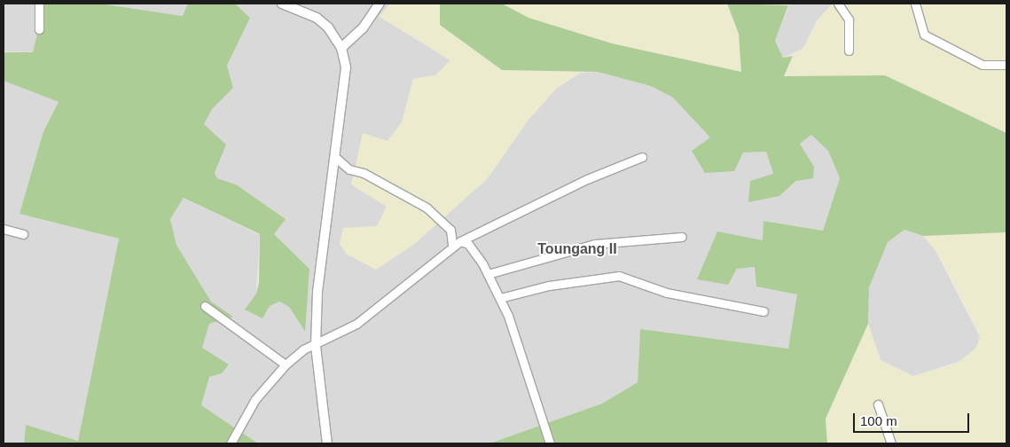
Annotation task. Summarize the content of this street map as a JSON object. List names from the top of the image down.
{
  "districts": ["Toungang II"],
  "scale_bar": "100 m"
}
